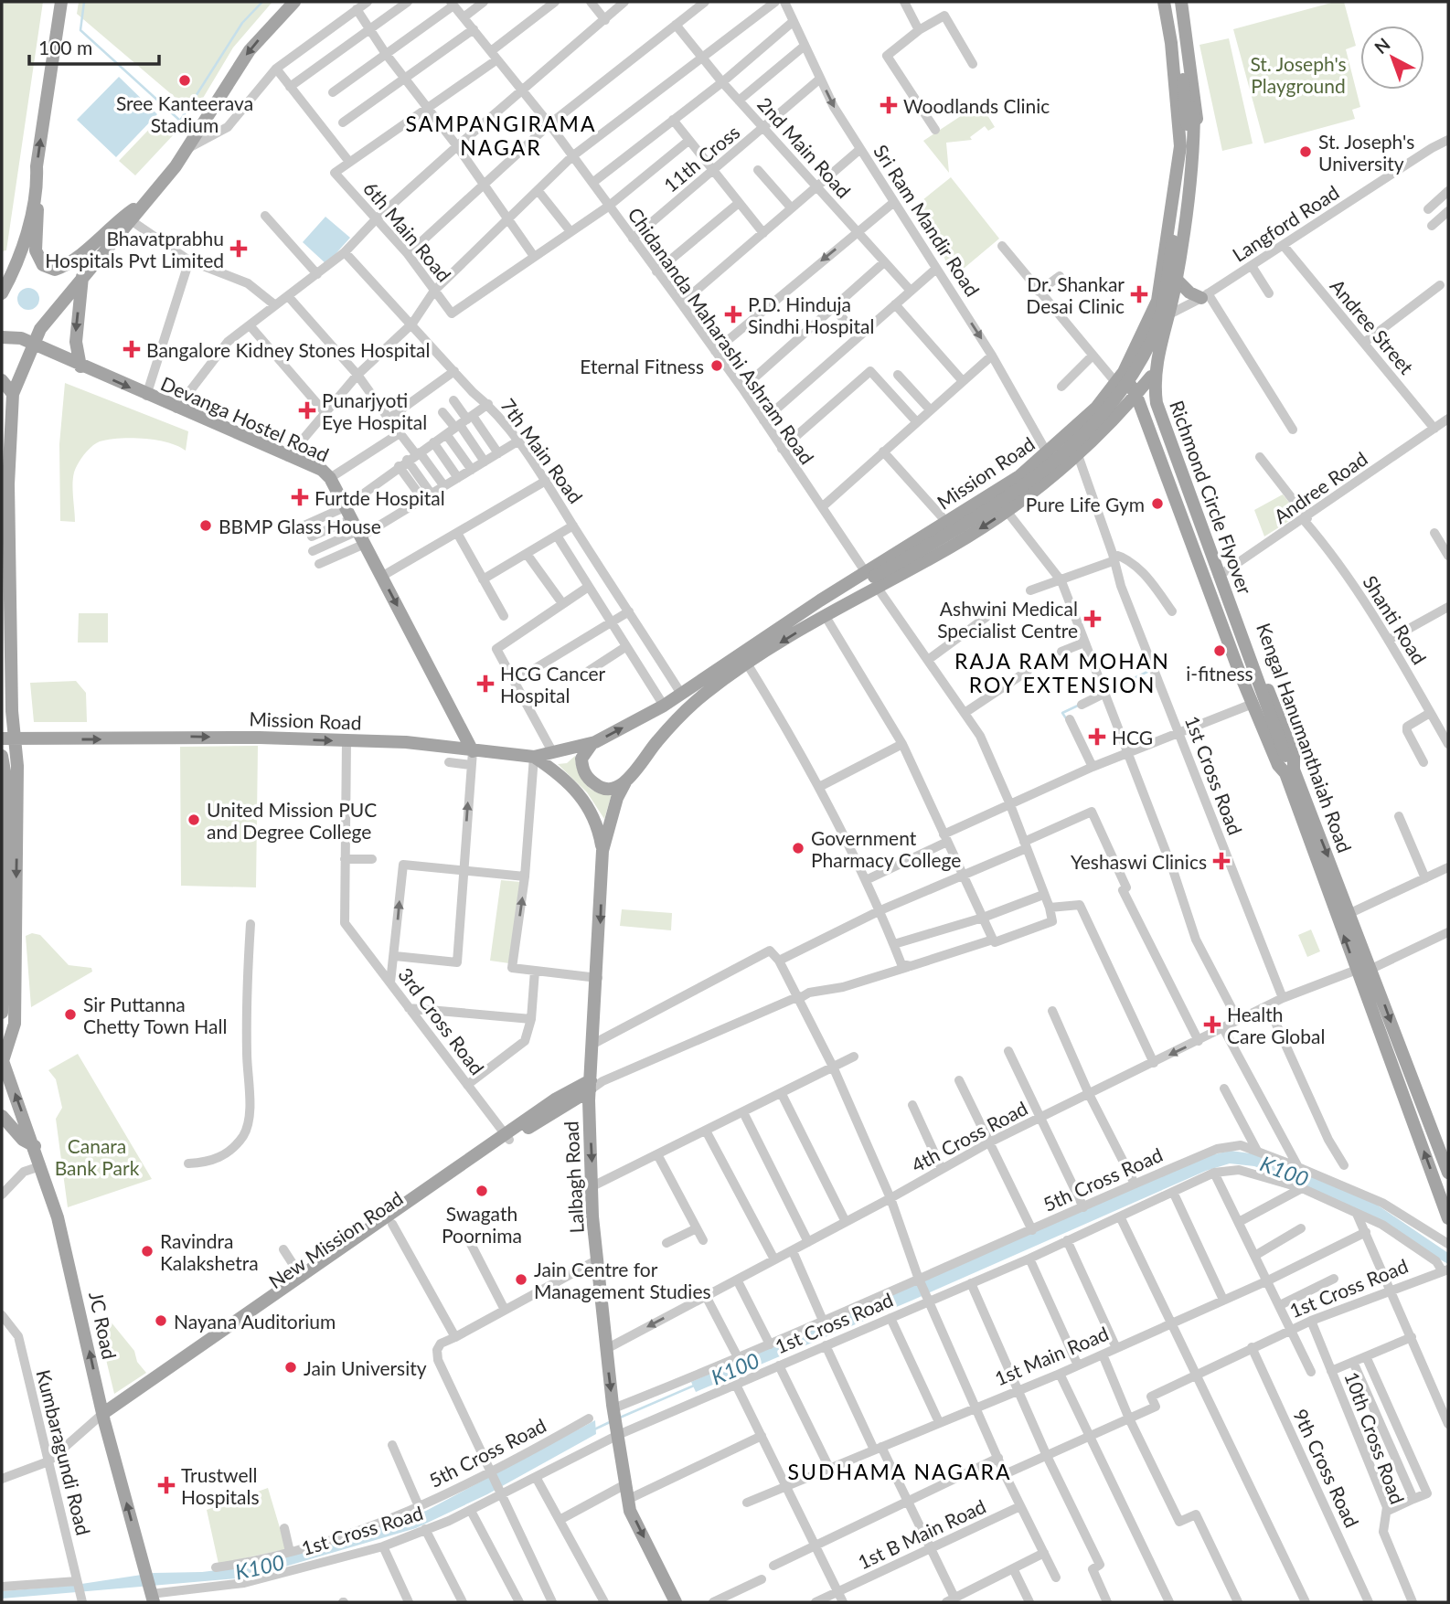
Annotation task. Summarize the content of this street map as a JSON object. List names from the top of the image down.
{
  "streets": {
    "main road": [
      "Devanga Hostel Road",
      "Mission Road",
      "Richmond Circle Flyover",
      "Kengal Hanumanthaiah Road",
      "Lalbagh Road",
      "New Mission Road",
      "JC Road"
    ],
    "street": [
      "2nd Main Road",
      "11th Cross",
      "Sri Ram Mandir Road",
      "Langford Road",
      "6th Main Road",
      "Andree Street",
      "Chidananda Maharashi Ashram Road",
      "7th Main Road",
      "Andree Road",
      "Shanti Road",
      "1st Cross Road",
      "3rd Cross Road",
      "4th Cross Road",
      "5th Cross Road",
      "1st Main Road",
      "10th Cross Road",
      "Kumbaragundi Road",
      "9th Cross Road",
      "1st B Main Road"
    ]
  },
  "crossings": [
    ["2nd Main Road", "11th Cross"],
    ["11th Cross", "Sri Ram Mandir Road"],
    ["11th Cross", "Chidananda Maharashi Ashram Road"],
    ["Sri Ram Mandir Road", "Mission Road"],
    ["Langford Road", "Andree Street"],
    ["Langford Road", "Mission Road"],
    ["Andree Street", "Andree Road"],
    ["Chidananda Maharashi Ashram Road", "Mission Road"],
    ["Chidananda Maharashi Ashram Road", "Richmond Circle Flyover"],
    ["Devanga Hostel Road", "Mission Road"],
    ["Devanga Hostel Road", "JC Road"],
    ["7th Main Road", "Mission Road"],
    ["Mission Road", "Richmond Circle Flyover"],
    ["Mission Road", "Kengal Hanumanthaiah Road"],
    ["Mission Road", "1st Cross Road"],
    ["Mission Road", "Lalbagh Road"],
    ["Mission Road", "JC Road"],
    ["Andree Road", "Shanti Road"],
    ["Andree Road", "Kengal Hanumanthaiah Road"],
    ["Richmond Circle Flyover", "Kengal Hanumanthaiah Road"],
    ["Kengal Hanumanthaiah Road", "4th Cross Road"],
    ["1st Cross Road", "4th Cross Road"],
    ["1st Cross Road", "Lalbagh Road"],
    ["1st Cross Road", "JC Road"],
    ["1st Cross Road", "10th Cross Road"],
    ["1st Cross Road", "9th Cross Road"],
    ["3rd Cross Road", "New Mission Road"],
    ["4th Cross Road", "Lalbagh Road"],
    ["Lalbagh Road", "New Mission Road"],
    ["New Mission Road", "JC Road"]
  ],
  "one_way": ["Devanga Hostel Road", "Lalbagh Road"],
  "districts": ["SAMPANGIRAMA NAGAR", "RAJA RAM MOHAN ROY EXTENSION", "SUDHAMA NAGARA"],
  "water": ["K100"],
  "parks": ["St. Joseph's Playground", "Canara Bank Park"],
  "places": {
    "other": [
      "Sree Kanteerava Stadium",
      "St. Joseph's University",
      "Eternal Fitness",
      "Pure Life Gym",
      "BBMP Glass House",
      "i-fitness",
      "United Mission PUC and Degree College",
      "Government Pharmacy College",
      "Sir Puttanna Chetty Town Hall",
      "Swagath Poornima",
      "Ravindra Kalakshetra",
      "Jain Centre for Management Studies",
      "Nayana Auditorium",
      "Jain University"
    ],
    "health": [
      "Woodlands Clinic",
      "Bhavatprabhu Hospitals Pvt Limited",
      "Dr. Shankar Desai Clinic",
      "P.D. Hinduja Sindhi Hospital",
      "Bangalore Kidney Stones Hospital",
      "Punarjyoti Eye Hospital",
      "Furtde Hospital",
      "Ashwini Medical Specialist Centre",
      "HCG Cancer Hospital",
      "HCG",
      "Yeshaswi Clinics",
      "Health Care Global",
      "Trustwell Hospitals"
    ]
  },
  "scale_bar": "100 m",
  "north": "top left"
}
